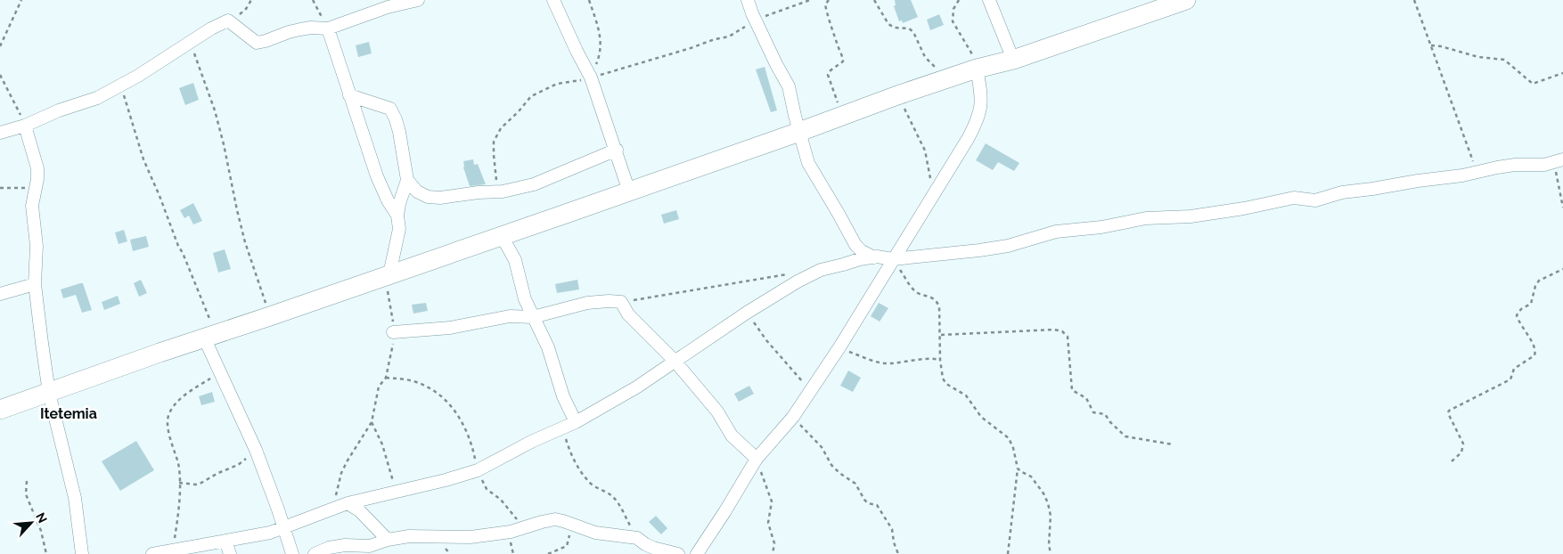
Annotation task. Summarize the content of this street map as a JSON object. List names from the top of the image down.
{
  "districts": ["Itetemia"],
  "north": "top right"
}
